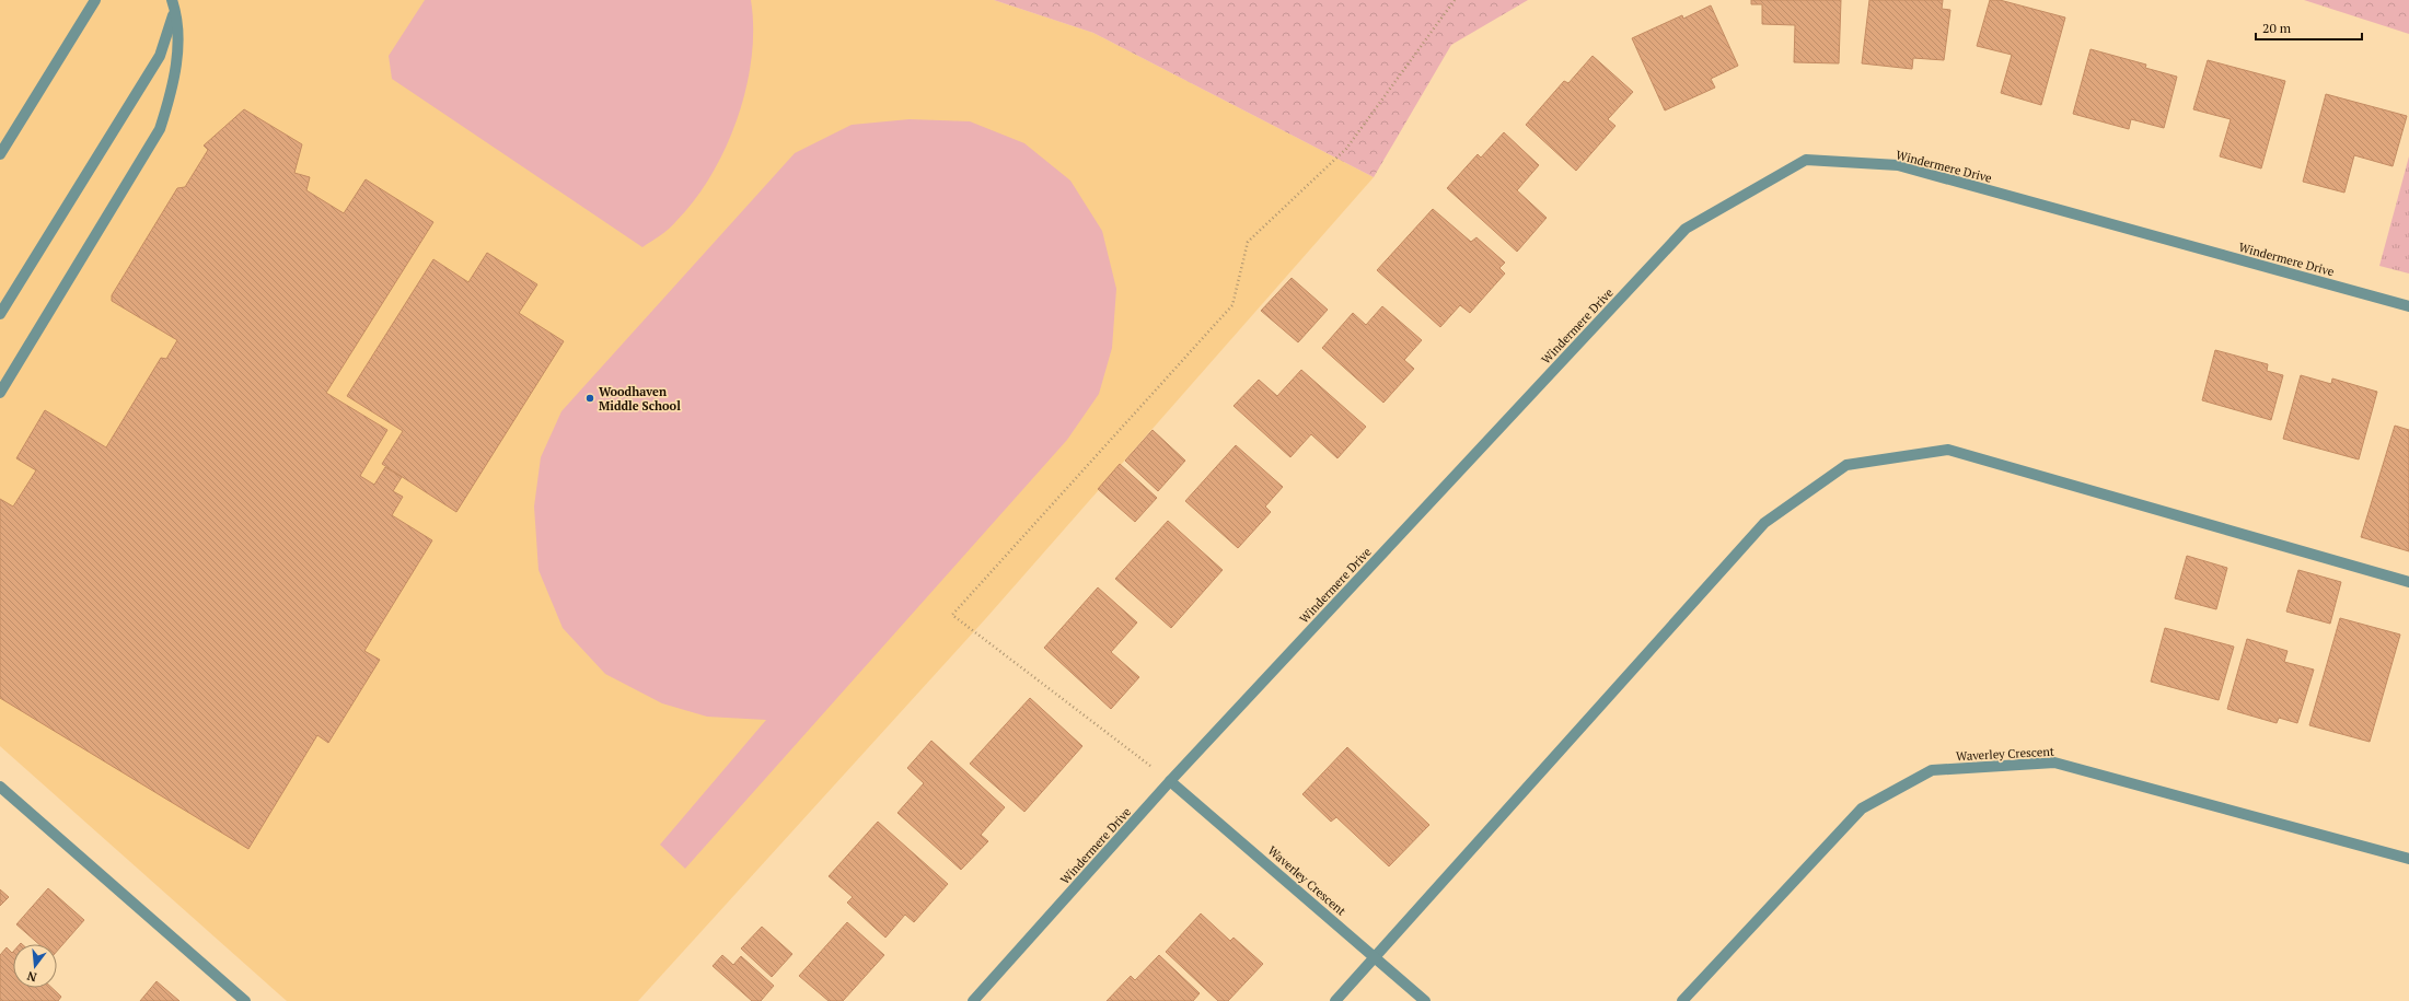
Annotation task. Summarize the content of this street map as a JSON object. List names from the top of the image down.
{
  "streets": {
    "street": ["Windermere Drive", "Waverley Crescent"]
  },
  "crossings": [
    ["Windermere Drive", "Waverley Crescent"]
  ],
  "places": ["Woodhaven Middle School"],
  "scale_bar": "20 m",
  "north": "bottom"
}
